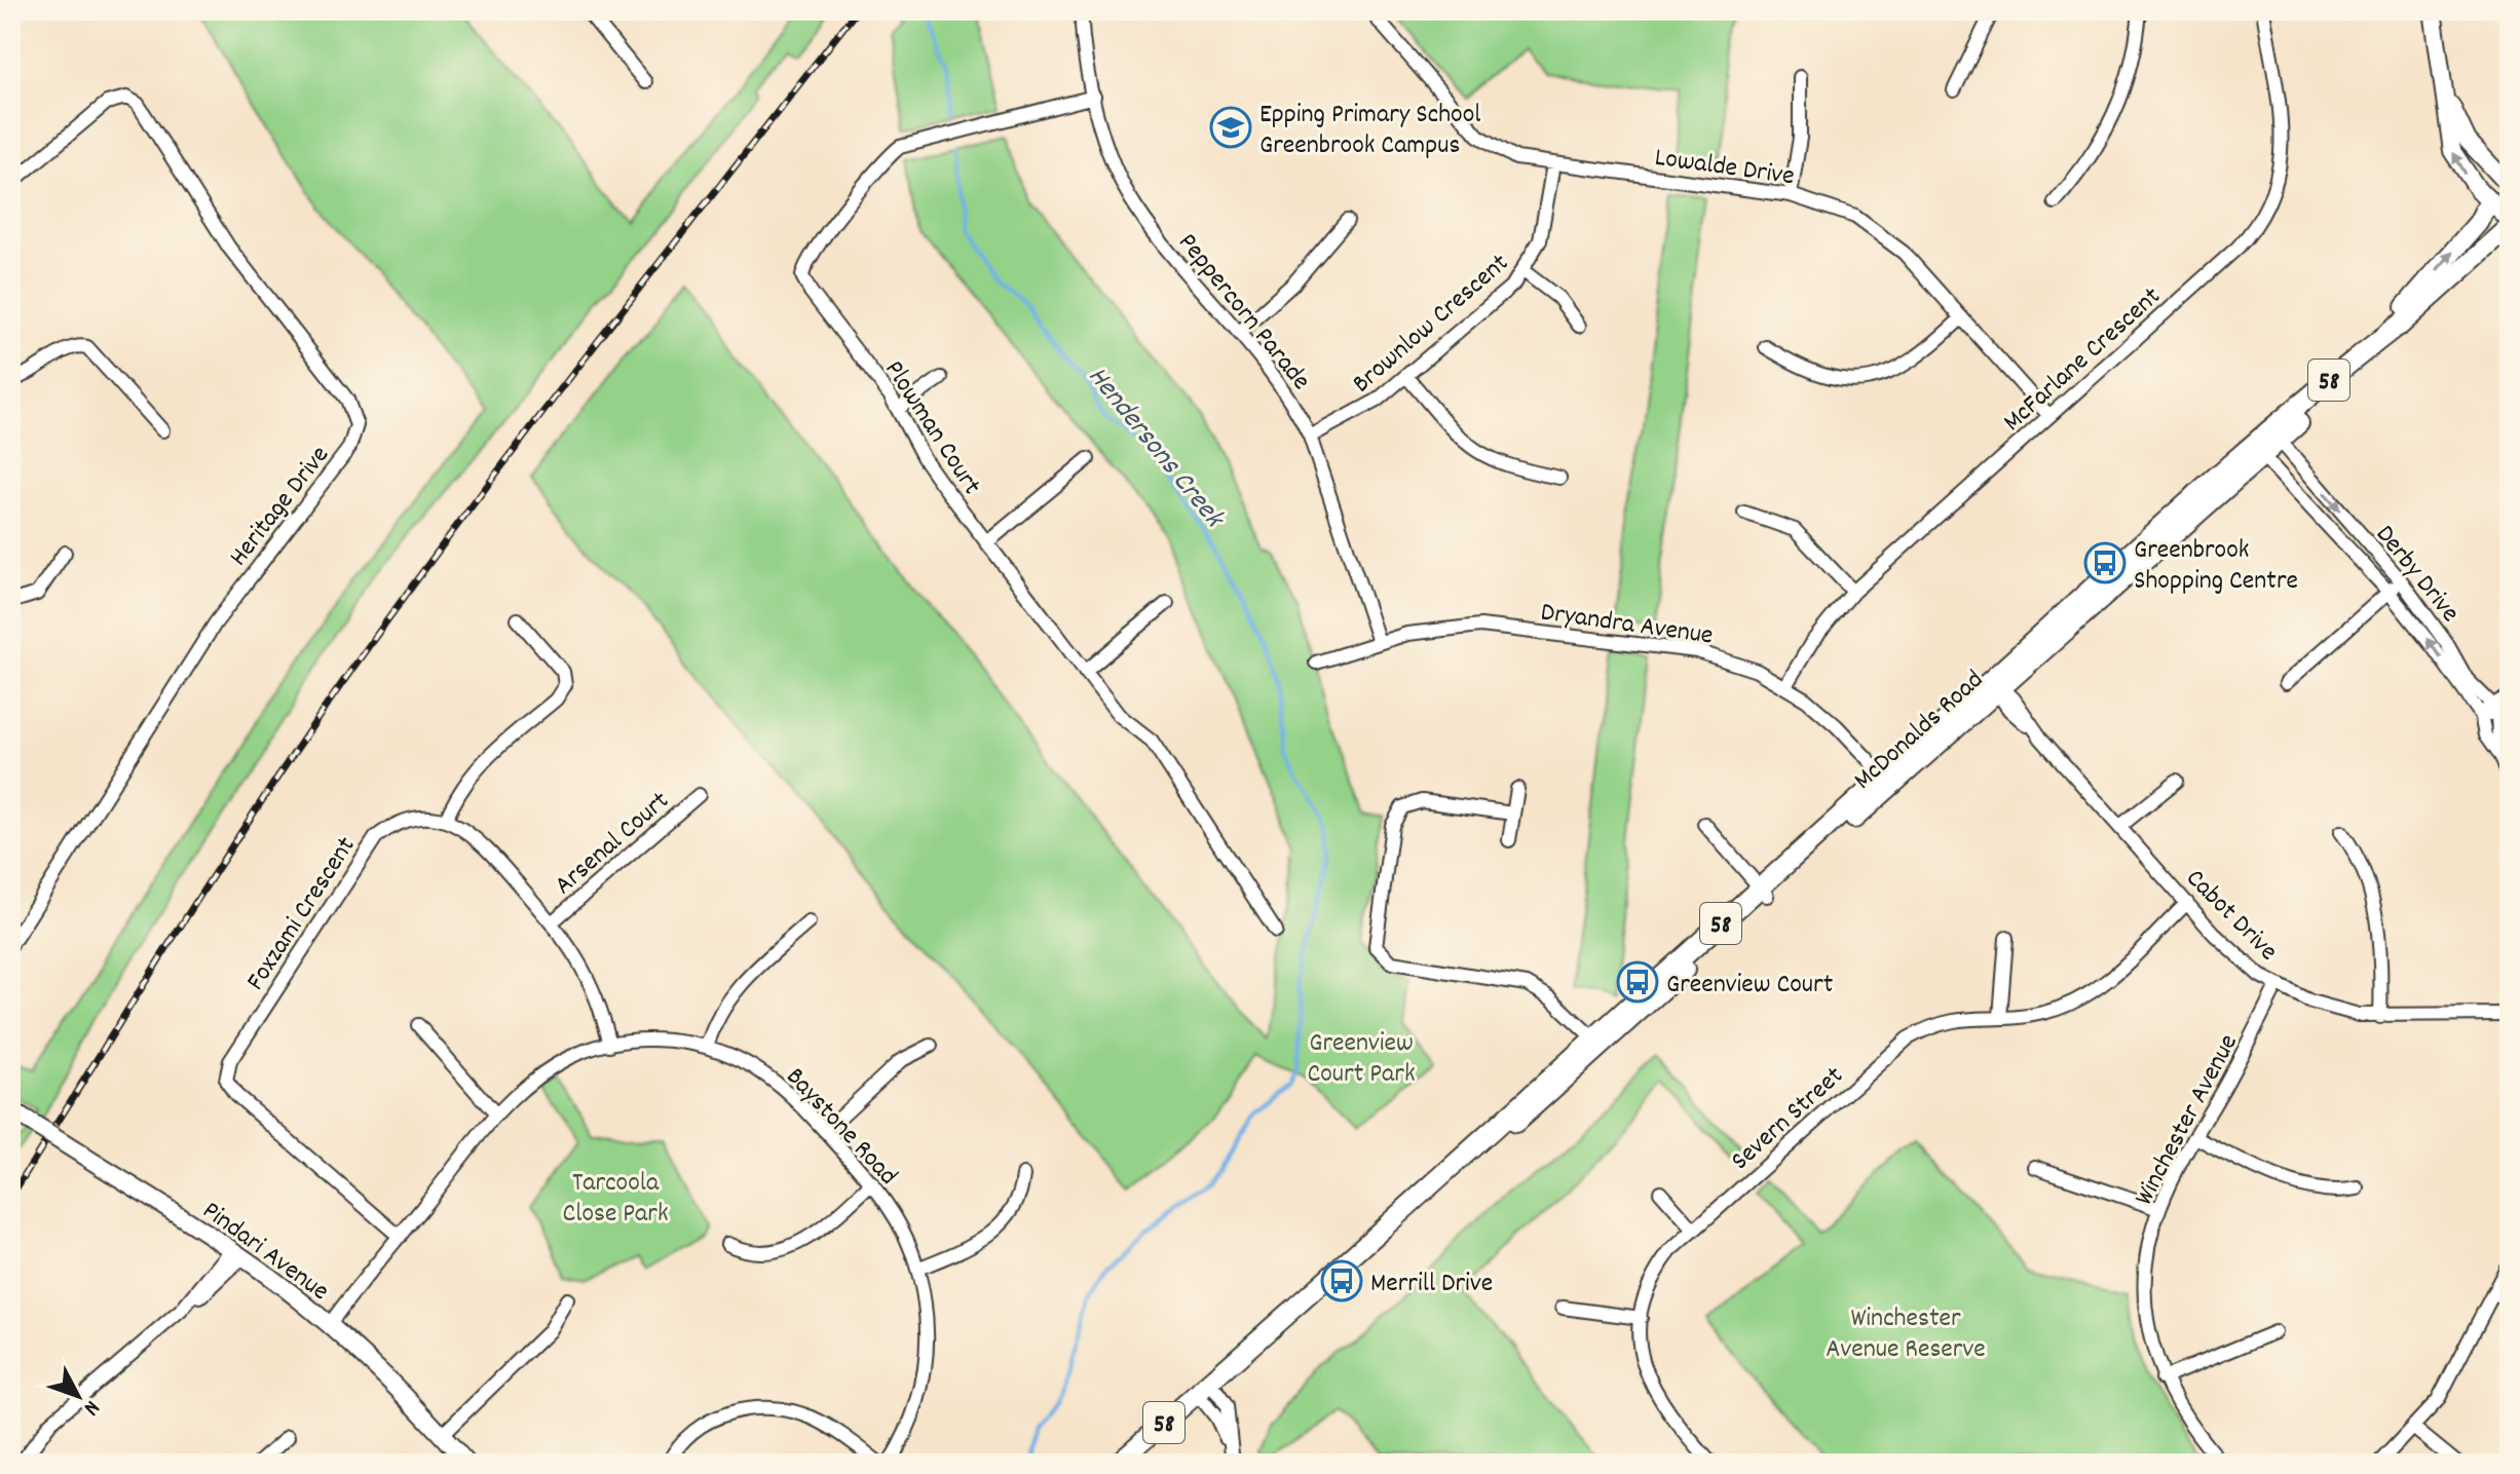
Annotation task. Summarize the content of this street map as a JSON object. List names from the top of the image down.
{
  "streets": {
    "main road": ["58", "McDonalds Road"],
    "street": [
      "Lowalde Drive",
      "Peppercorn Parade",
      "Brownlow Crescent",
      "McFarlane Crescent",
      "Plowman Court",
      "Heritage Drive",
      "Derby Drive",
      "Dryandra Avenue",
      "Arsenal Court",
      "Foxzami Crescent",
      "Cabot Drive",
      "Severn Street",
      "Winchester Avenue",
      "Baystone Road",
      "Pindari Avenue"
    ]
  },
  "crossings": [
    ["Lowalde Drive", "Brownlow Crescent"],
    ["Lowalde Drive", "McFarlane Crescent"],
    ["Peppercorn Parade", "Brownlow Crescent"],
    ["Peppercorn Parade", "Plowman Court"],
    ["Peppercorn Parade", "Dryandra Avenue"],
    ["McFarlane Crescent", "Dryandra Avenue"],
    ["Derby Drive", "McDonalds Road"],
    ["Dryandra Avenue", "McDonalds Road"],
    ["McDonalds Road", "Cabot Drive"],
    ["Foxzami Crescent", "Baystone Road"],
    ["Cabot Drive", "Severn Street"],
    ["Cabot Drive", "Winchester Avenue"],
    ["Baystone Road", "Pindari Avenue"]
  ],
  "water": ["Hendersons Creek"],
  "parks": ["Greenview Court Park", "Tarcoola Close Park", "Winchester Avenue Reserve"],
  "places": {
    "school or university": ["Epping Primary School Greenbrook Campus"],
    "bus stop": ["Greenbrook Shopping Centre", "Greenview Court", "Merrill Drive"]
  },
  "north": "bottom right"
}
